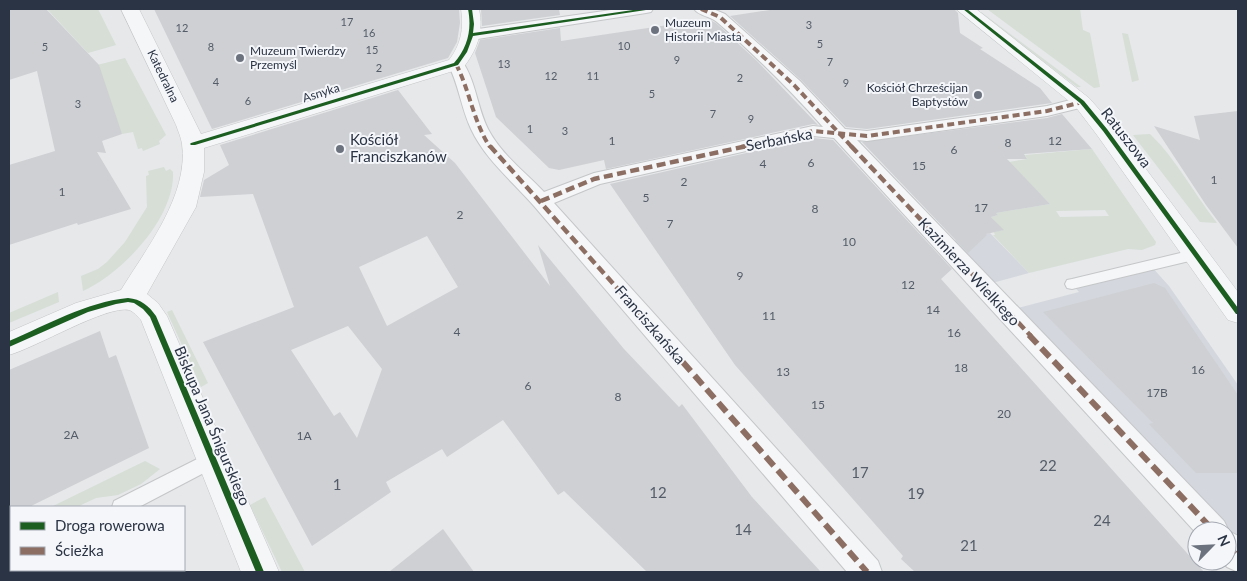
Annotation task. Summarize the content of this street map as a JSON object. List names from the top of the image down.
{
  "streets": {
    "street": [
      "Katedralna",
      "Asnyka",
      "Ratuszowa",
      "Serbańska",
      "Kazimierza Wielkiego",
      "Franciszkańska",
      "Biskupa Jana Śnigurskiego"
    ]
  },
  "crossings": [
    ["Katedralna", "Asnyka"],
    ["Asnyka", "Franciszkańska"],
    ["Ratuszowa", "Serbańska"],
    ["Serbańska", "Kazimierza Wielkiego"],
    ["Serbańska", "Franciszkańska"]
  ],
  "places": [
    "Muzeum Historii Miasta",
    "Muzeum Twierdzy Przemyśl",
    "Kościół Chrześcijan Baptystów",
    "Kościół Franciszkanów"
  ],
  "house_numbers": [
    "17",
    "3",
    "12",
    "16",
    "5",
    "10",
    "5",
    "8",
    "15",
    "9",
    "7",
    "13",
    "2",
    "12",
    "11",
    "2",
    "4",
    "9",
    "5",
    "6",
    "3",
    "7",
    "9",
    "1",
    "3",
    "1",
    "12",
    "8",
    "6",
    "6",
    "4",
    "15",
    "1",
    "2",
    "1",
    "5",
    "17",
    "8",
    "2",
    "7",
    "10",
    "9",
    "12",
    "14",
    "11",
    "4",
    "16",
    "18",
    "16",
    "13",
    "6",
    "17B",
    "8",
    "15",
    "20",
    "2A",
    "1A",
    "22",
    "17",
    "1",
    "12",
    "19",
    "24",
    "14",
    "21"
  ],
  "legend": ["Droga rowerowa", "Ścieżka"],
  "north": "top right"
}
